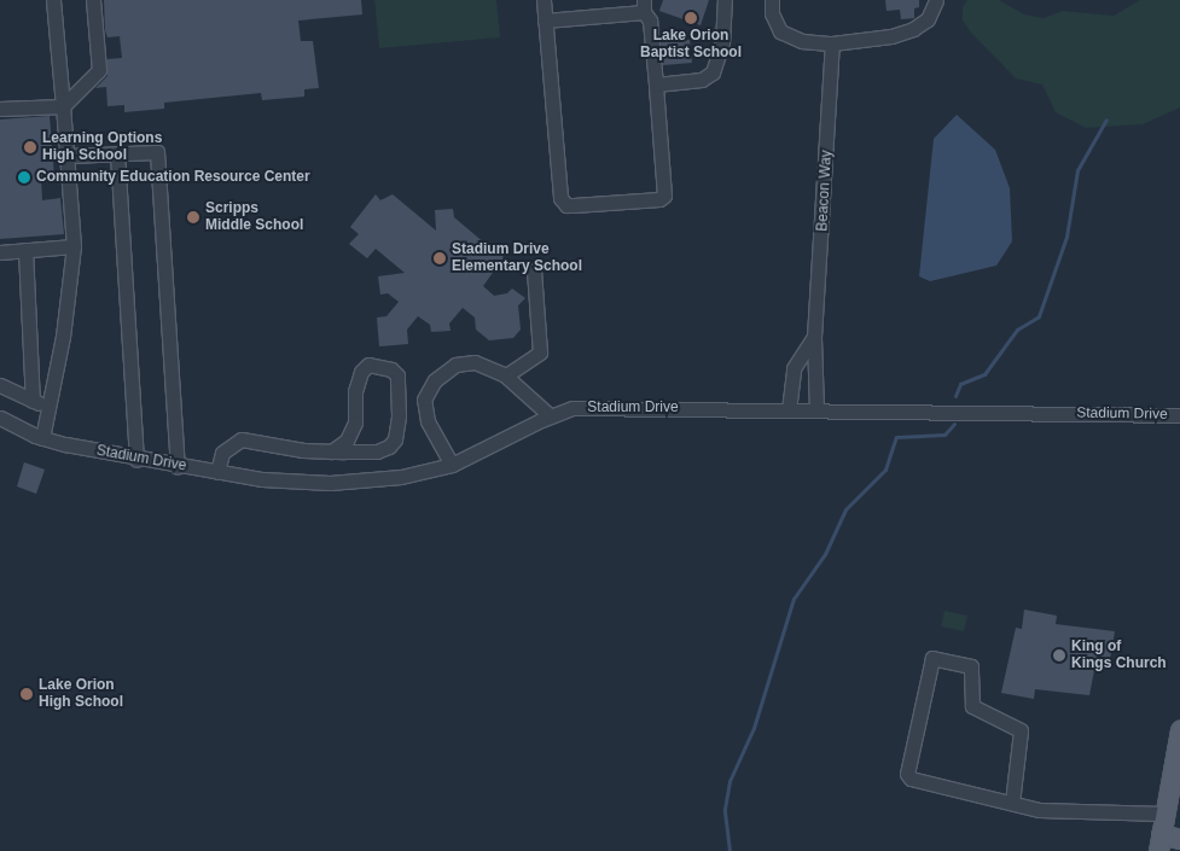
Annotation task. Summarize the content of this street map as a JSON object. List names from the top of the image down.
{
  "streets": {
    "street": ["Beacon Way", "Stadium Drive"]
  },
  "crossings": [
    ["Beacon Way", "Stadium Drive"]
  ],
  "places": [
    "Lake Orion Baptist School",
    "Learning Options High School",
    "Community Education Resource Center",
    "Scripps Middle School",
    "Stadium Drive Elementary School",
    "King of Kings Church",
    "Lake Orion High School"
  ]
}
